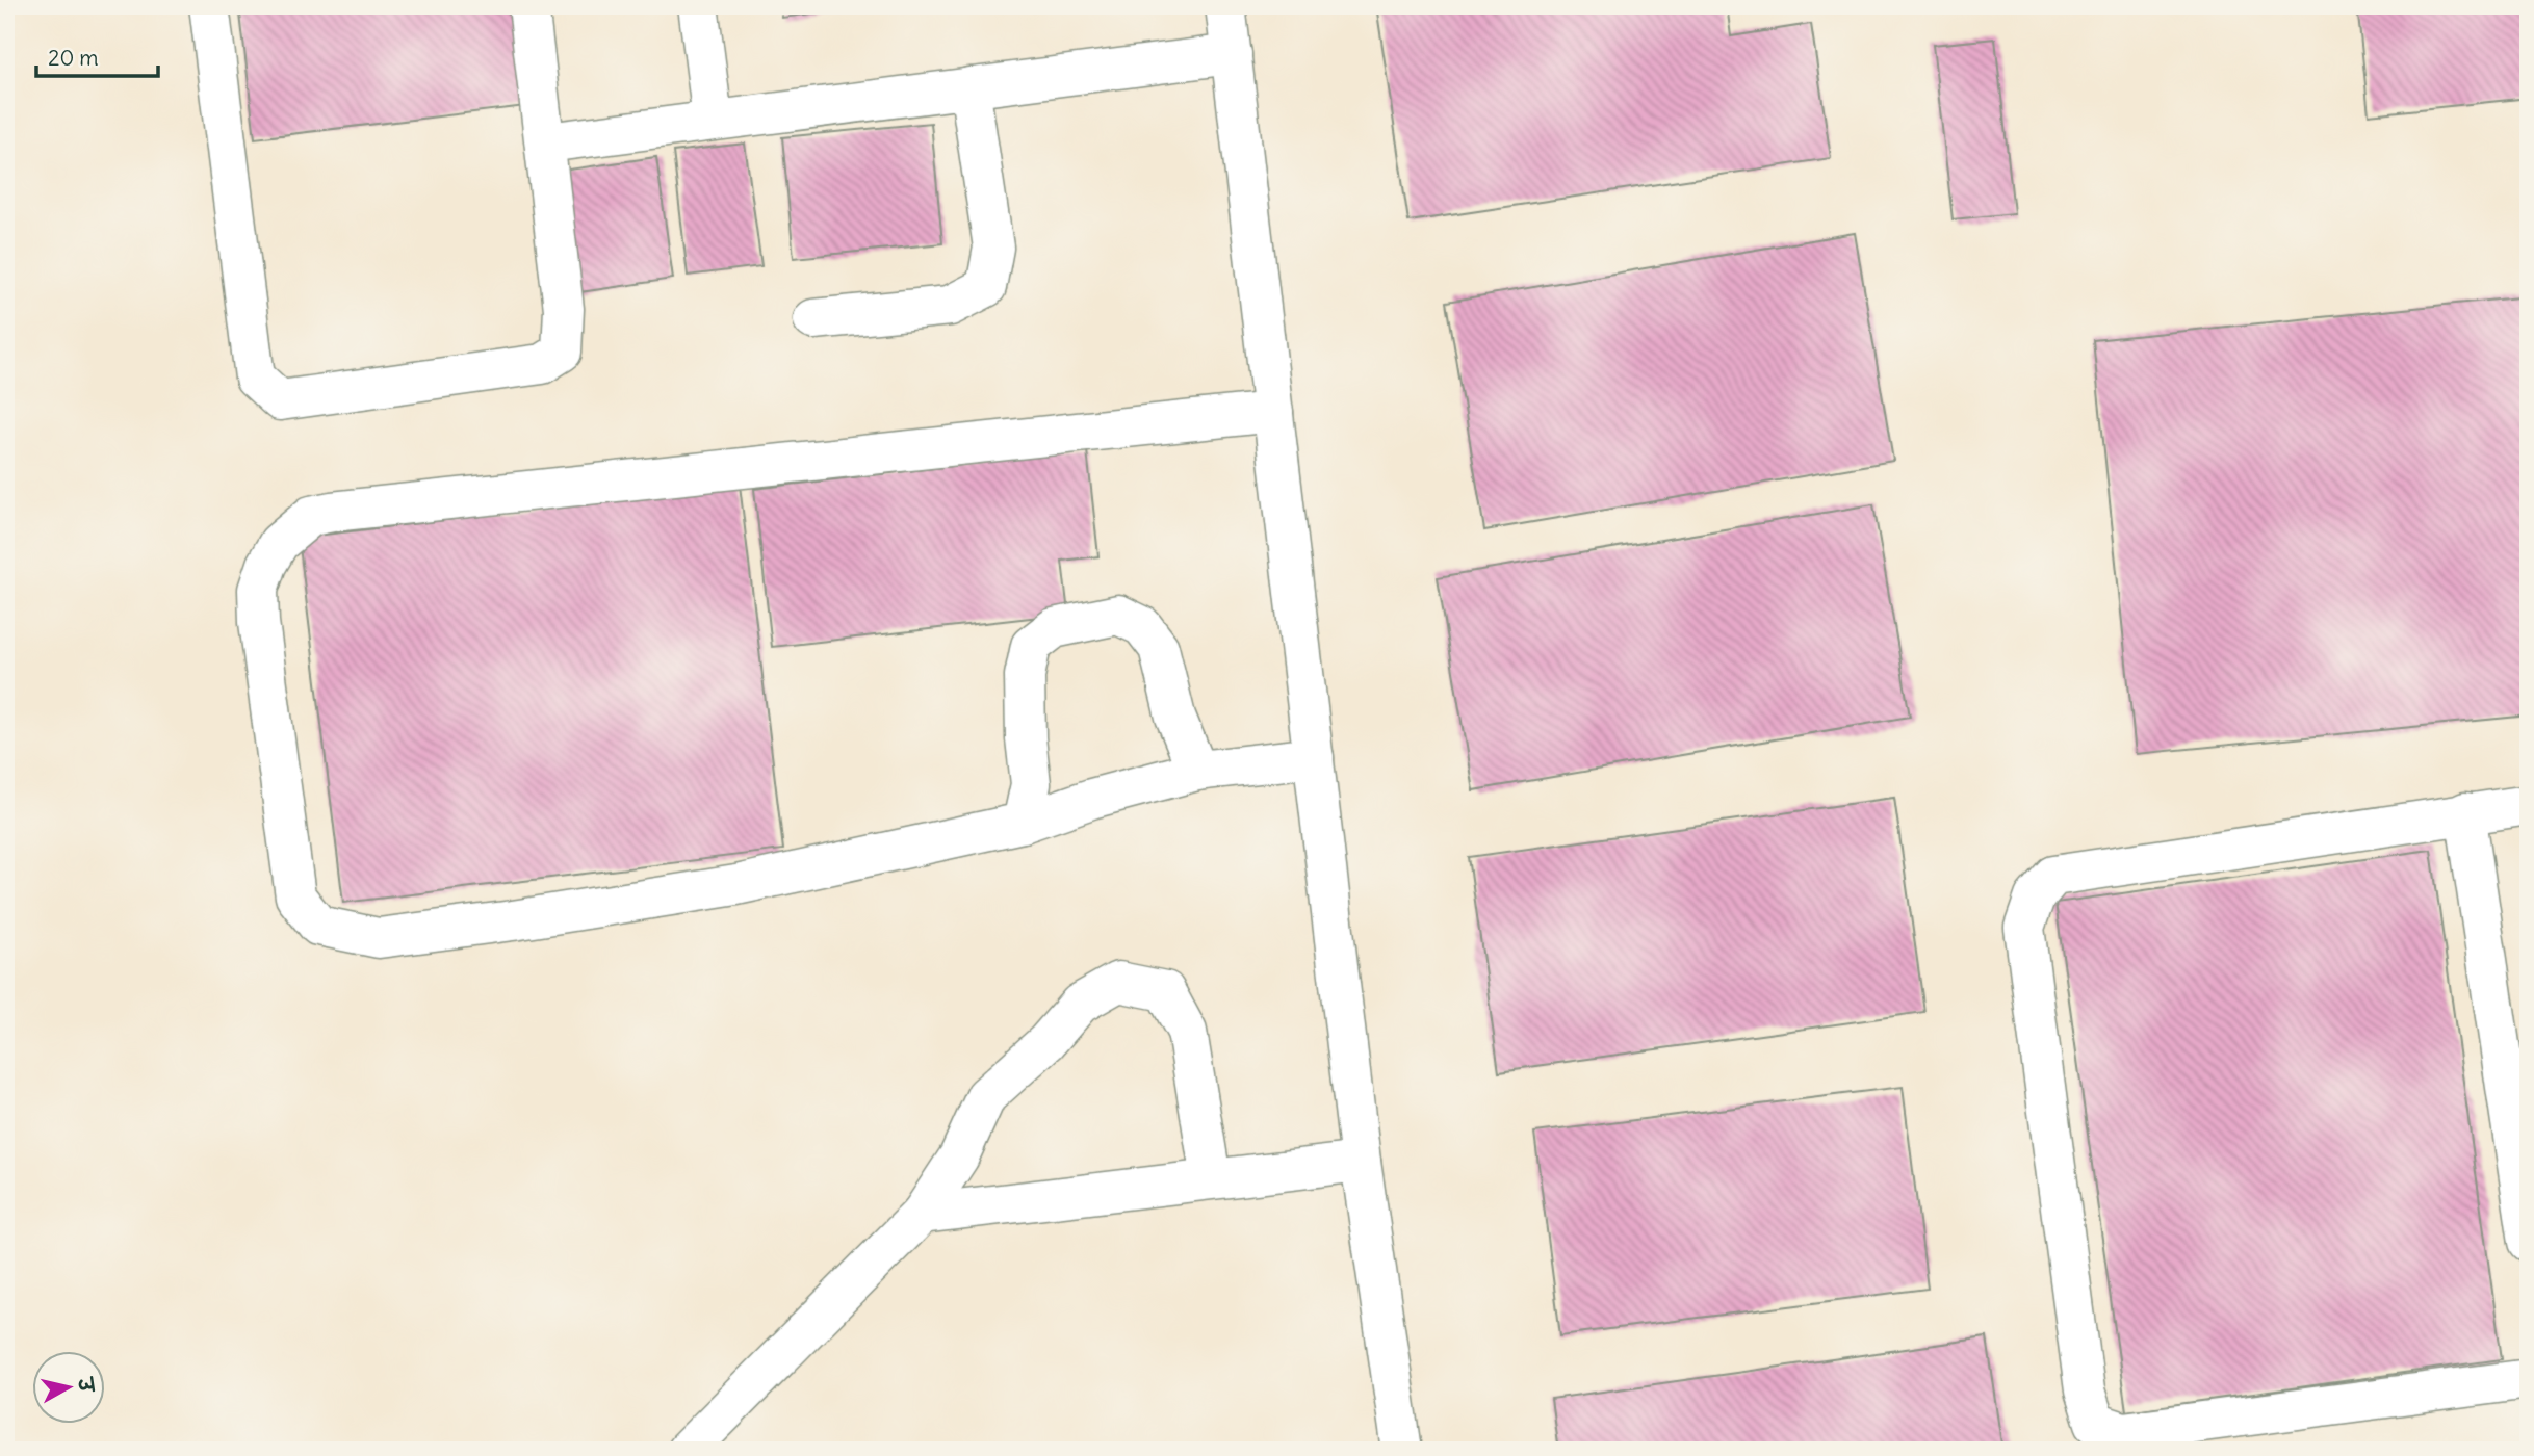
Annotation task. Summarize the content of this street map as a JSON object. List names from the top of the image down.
{
  "scale_bar": "20 m",
  "north": "right"
}
